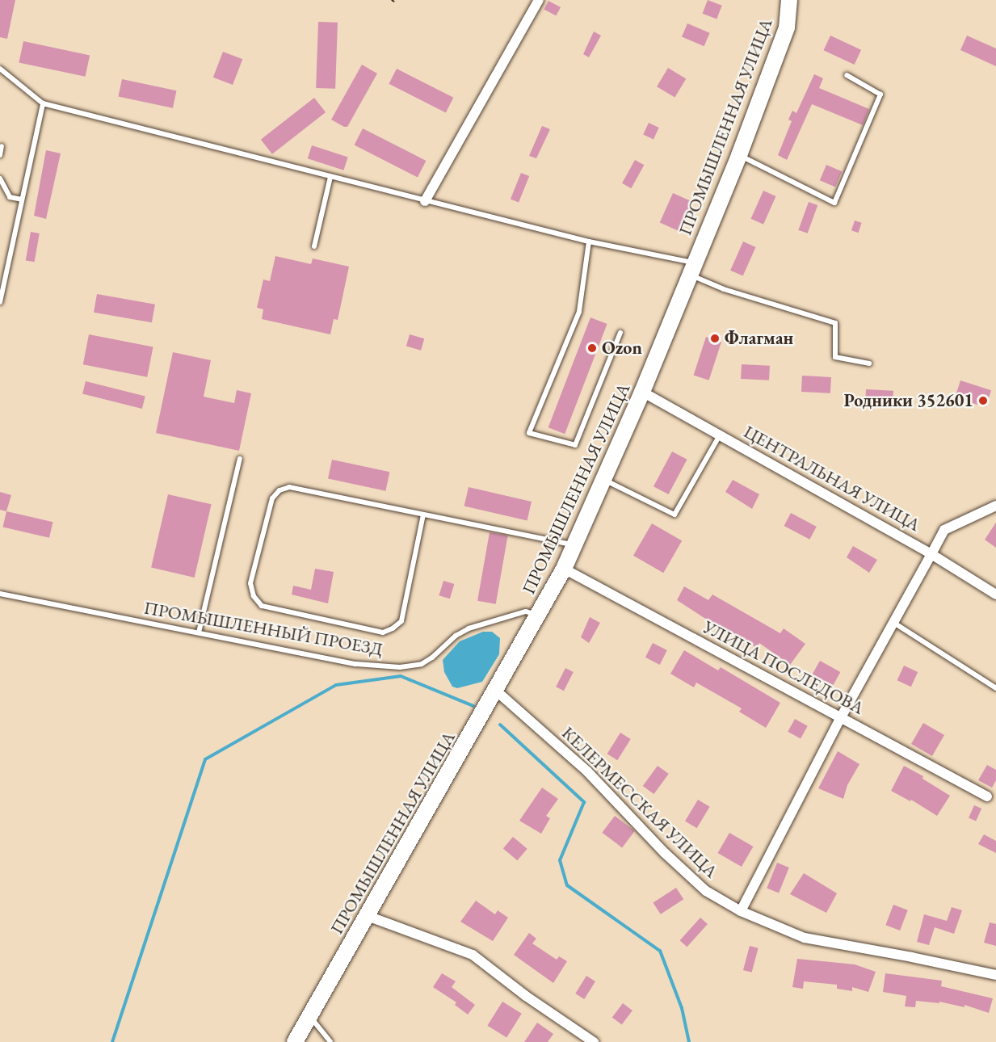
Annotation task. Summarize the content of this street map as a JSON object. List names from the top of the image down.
{
  "streets": {
    "main road": ["ПРОМЫШЛЕННАЯ УЛИЦА"],
    "street": ["ЦЕНТРАЛЬНАЯ УЛИЦА", "УЛИЦА ПОСЛЕДОВА", "КЕЛЕРМЕССКАЯ УЛИЦА"],
    "lane": ["ПРОМЫШЛЕННЫЙ ПРОЕЗД"]
  },
  "crossings": [
    ["ПРОМЫШЛЕННАЯ УЛИЦА", "ЦЕНТРАЛЬНАЯ УЛИЦА"],
    ["ПРОМЫШЛЕННАЯ УЛИЦА", "ПРОМЫШЛЕННЫЙ ПРОЕЗД"],
    ["ПРОМЫШЛЕННАЯ УЛИЦА", "УЛИЦА ПОСЛЕДОВА"],
    ["ПРОМЫШЛЕННАЯ УЛИЦА", "КЕЛЕРМЕССКАЯ УЛИЦА"]
  ],
  "places": ["Флагман", "Ozon", "Родники 352601"]
}
